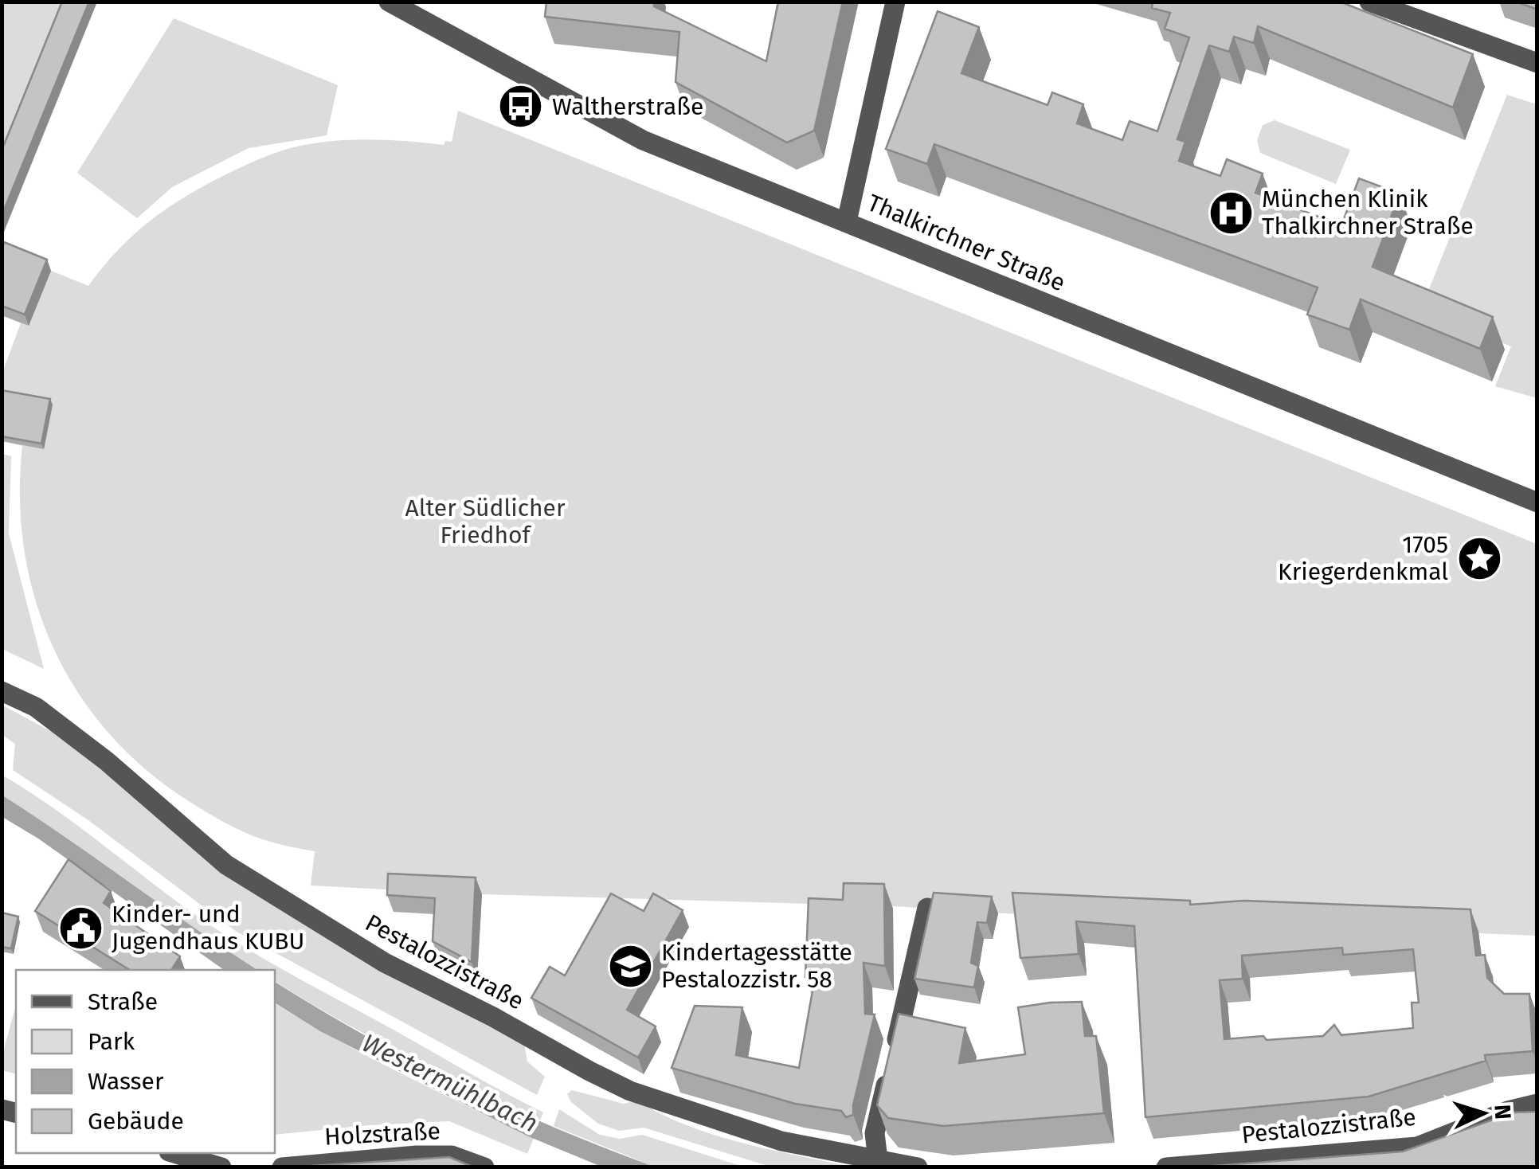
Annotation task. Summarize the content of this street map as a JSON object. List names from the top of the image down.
{
  "streets": {
    "street": ["Thalkirchner Straße", "Pestalozzistraße", "Holzstraße"]
  },
  "water": ["Westermühlbach"],
  "parks": ["Alter Südlicher Friedhof"],
  "places": {
    "bus stop": ["Waltherstraße"],
    "hospital": ["München Klinik Thalkirchner Straße"],
    "place": ["1705 Kriegerdenkmal"],
    "public building": ["Kinder- und Jugendhaus KUBU"],
    "school or university": ["Kindertagesstätte Pestalozzistr. 58"]
  },
  "legend": [
    "Straße",
    "Park",
    "Wasser",
    "Gebäude"
  ],
  "north": "right"
}
